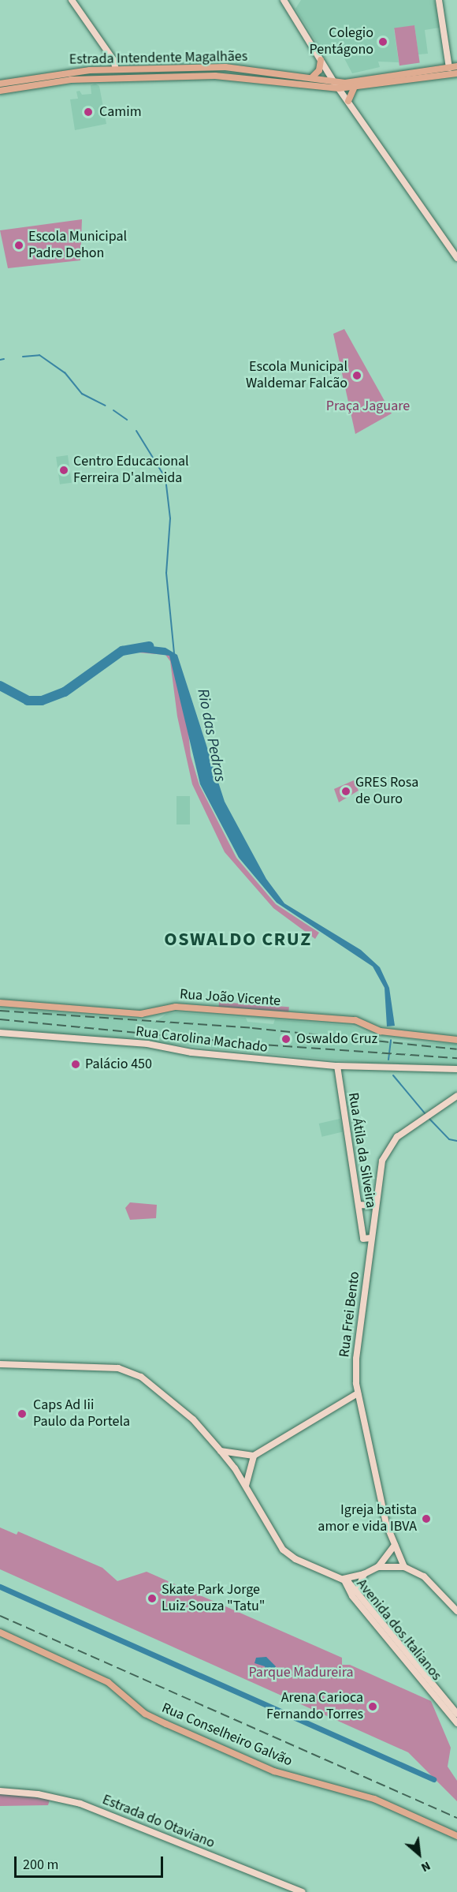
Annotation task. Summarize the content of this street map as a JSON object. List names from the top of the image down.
{
  "streets": {
    "main road": [
      "Estrada Intendente Magalhães",
      "Rua João Vicente",
      "Rua Carolina Machado",
      "Rua Átila da Silveira",
      "Rua Frei Bento",
      "Avenida dos Italianos",
      "Rua Conselheiro Galvão",
      "Estrada do Otaviano"
    ]
  },
  "crossings": [
    ["Rua Carolina Machado", "Rua Átila da Silveira"],
    ["Rua Átila da Silveira", "Rua Frei Bento"]
  ],
  "districts": ["OSWALDO CRUZ"],
  "water": ["Rio das Pedras"],
  "parks": ["Praça Jaguare", "Parque Madureira"],
  "places": [
    "Colegio Pentágono",
    "Camim",
    "Escola Municipal Padre Dehon",
    "Escola Municipal Waldemar Falcão",
    "Centro Educacional Ferreira D'almeida",
    "GRES Rosa de Ouro",
    "Oswaldo Cruz",
    "Palácio 450",
    "Caps Ad Iii Paulo da Portela",
    "Igreja batista amor e vida IBVA",
    "Skate Park Jorge Luiz Souza \"Tatu\"",
    "Arena Carioca Fernando Torres"
  ],
  "scale_bar": "200 m",
  "north": "bottom right"
}
